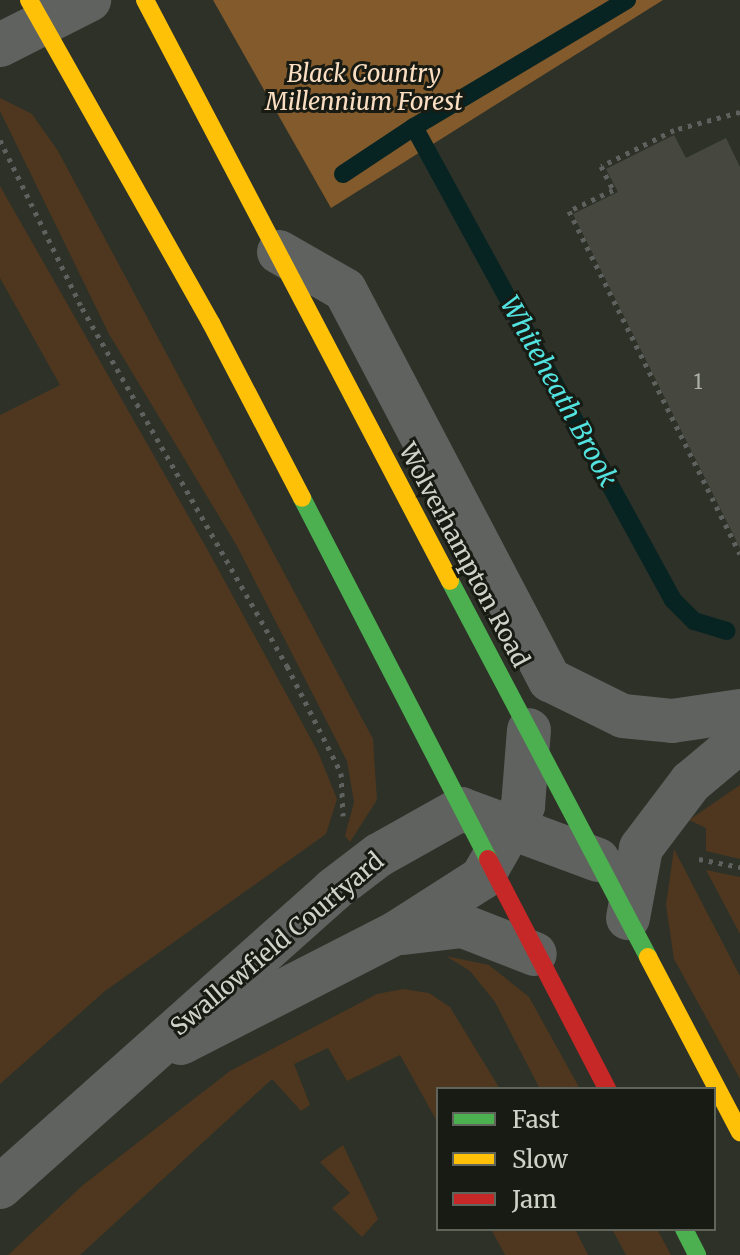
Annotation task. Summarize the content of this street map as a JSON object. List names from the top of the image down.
{
  "streets": {
    "highway": ["Wolverhampton Road"],
    "street": ["Swallowfield Courtyard"]
  },
  "crossings": [
    ["Wolverhampton Road", "Swallowfield Courtyard"]
  ],
  "water": ["Whiteheath Brook"],
  "parks": ["Black Country Millennium Forest"],
  "house_numbers": ["1"],
  "legend": ["Fast", "Slow", "Jam"]
}
